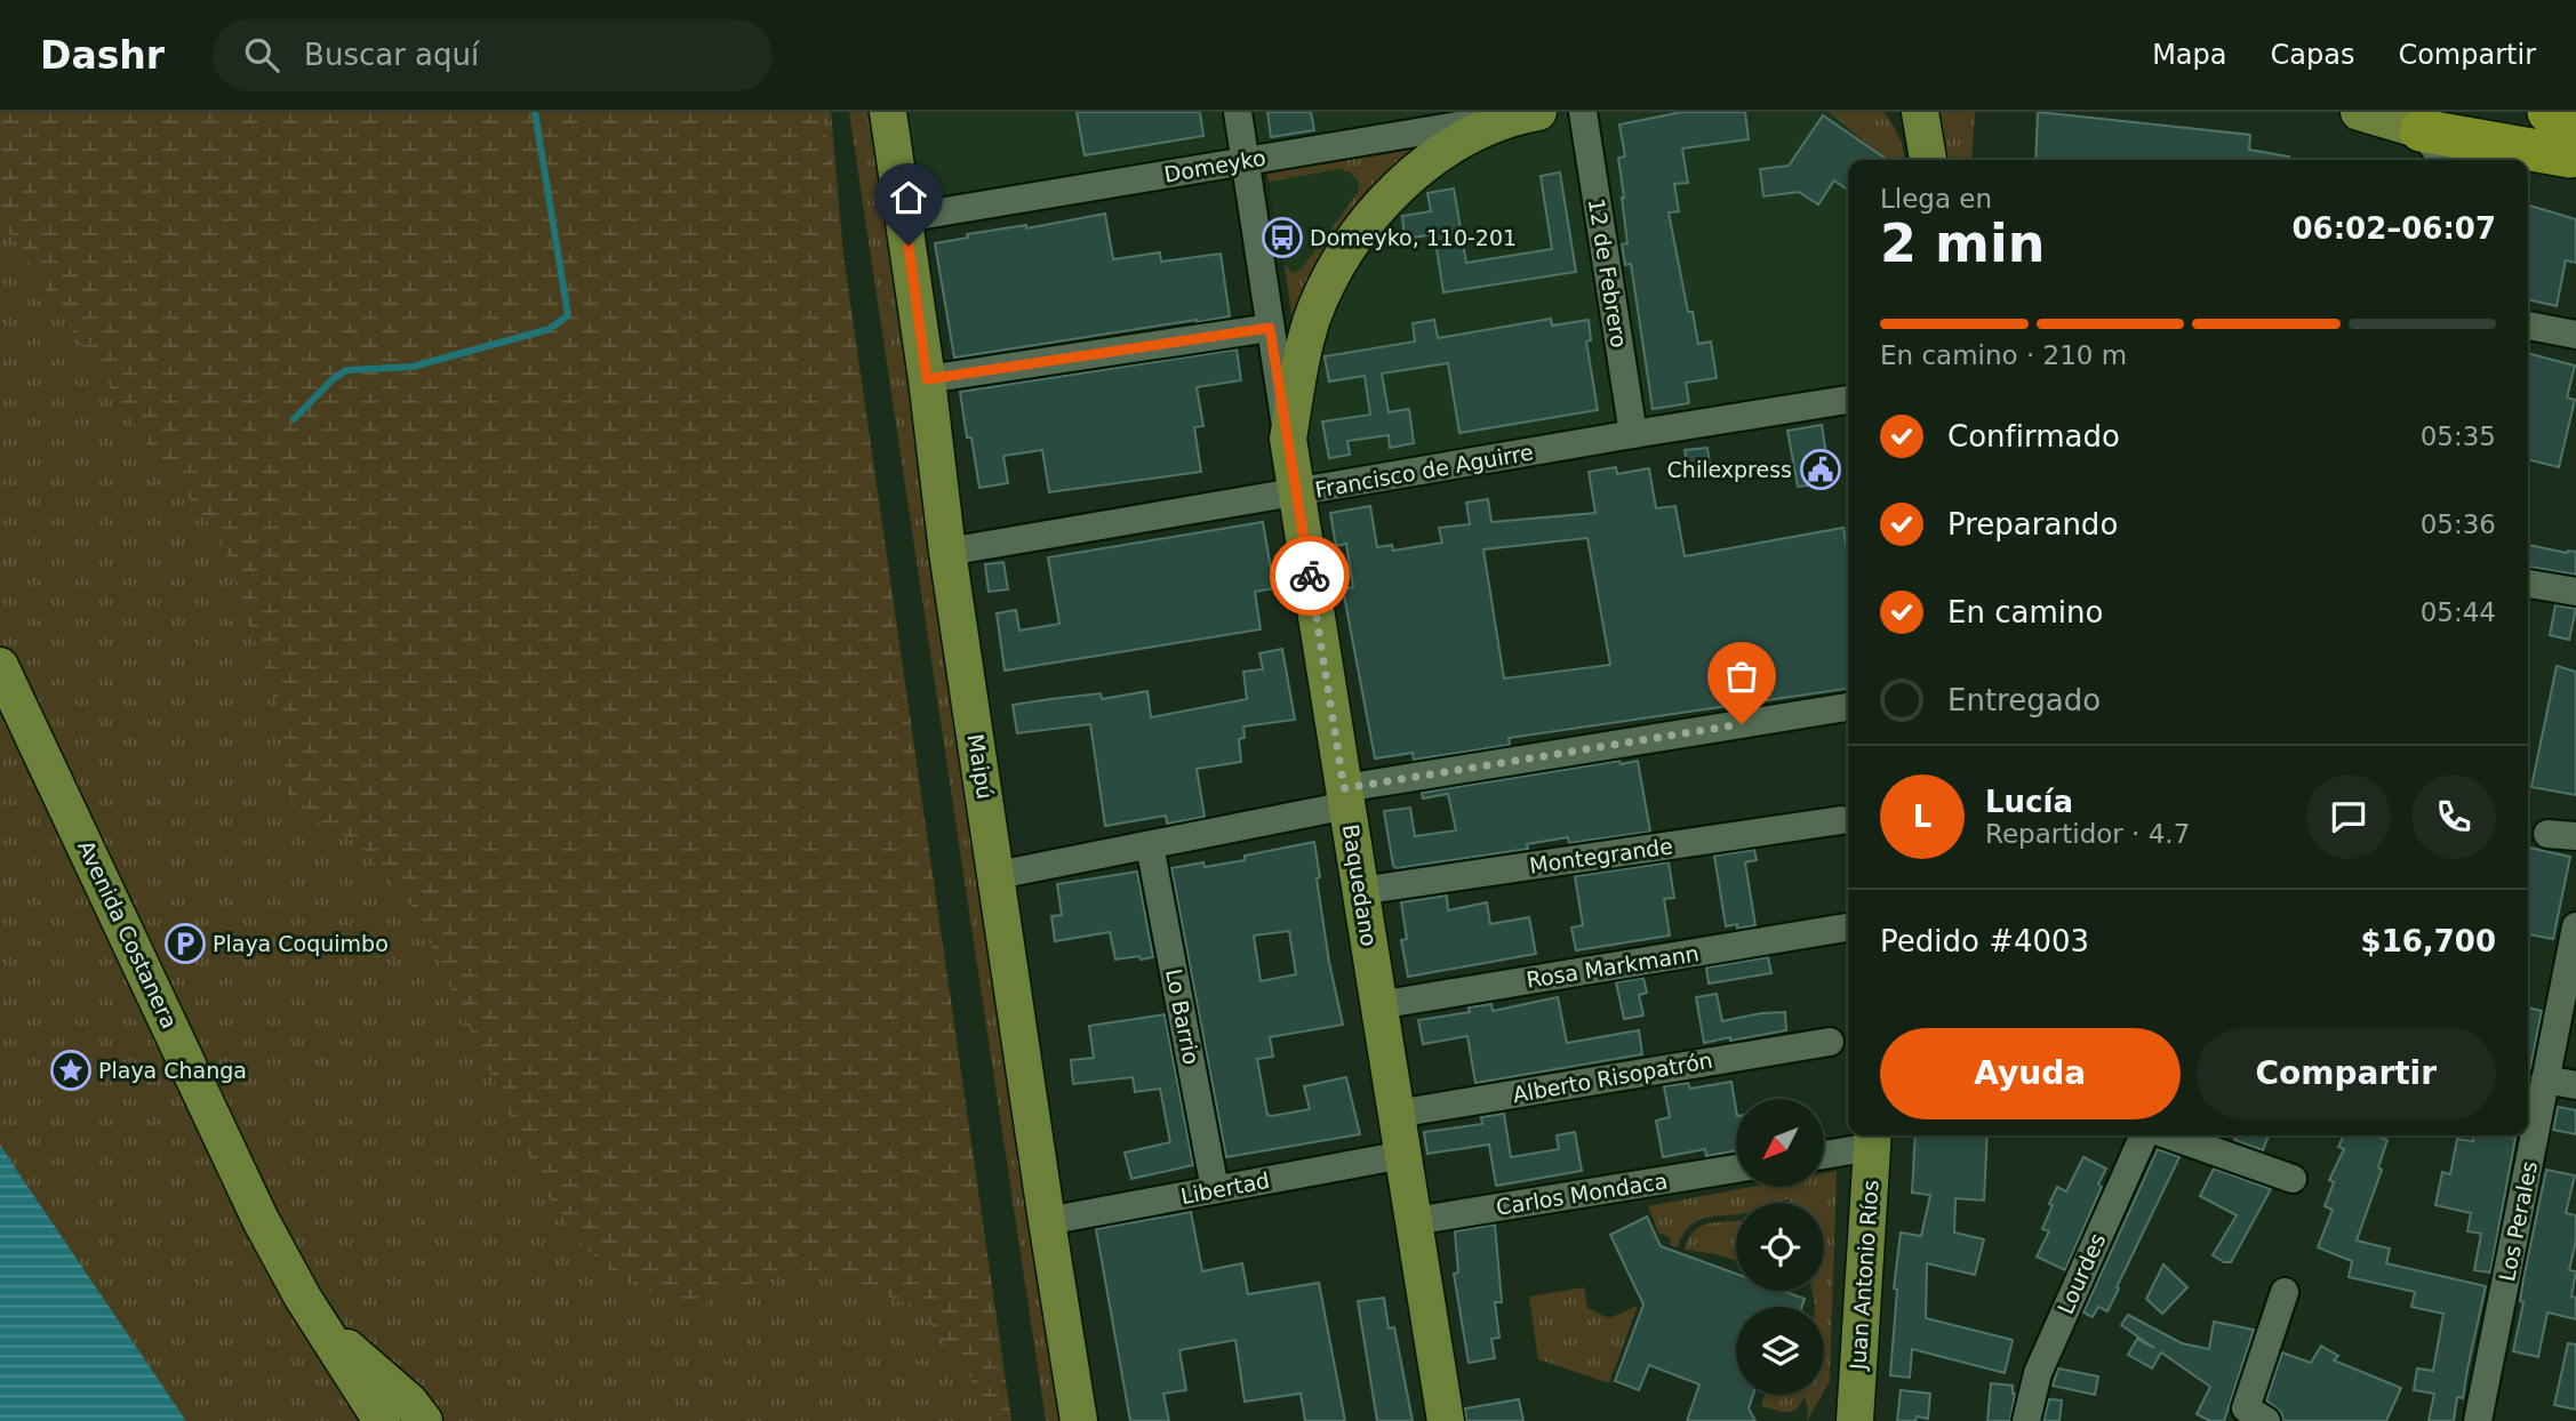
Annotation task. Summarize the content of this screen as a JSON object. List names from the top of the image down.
{
  "streets": {
    "main road": [
      "Domeyko",
      "Maipú",
      "Baquedano",
      "Avenida Costanera",
      "Juan Antonio Ríos"
    ],
    "street": [
      "12 de Febrero",
      "Francisco de Aguirre",
      "Montegrande",
      "Rosa Markmann",
      "Lo Barrio",
      "Alberto Risopatrón",
      "Libertad",
      "Carlos Mondaca",
      "Los Perales",
      "Lourdes"
    ]
  },
  "crossings": [
    ["Domeyko", "Maipú"],
    ["Domeyko", "Baquedano"],
    ["12 de Febrero", "Francisco de Aguirre"],
    ["Francisco de Aguirre", "Maipú"],
    ["Francisco de Aguirre", "Baquedano"],
    ["Maipú", "Libertad"],
    ["Montegrande", "Baquedano"],
    ["Baquedano", "Rosa Markmann"],
    ["Baquedano", "Alberto Risopatrón"],
    ["Baquedano", "Libertad"],
    ["Baquedano", "Carlos Mondaca"],
    ["Lo Barrio", "Libertad"]
  ],
  "places": {
    "bus stop": ["Domeyko, 110-201"],
    "public building": ["Chilexpress"],
    "parking": ["Playa Coquimbo"],
    "place": ["Playa Changa"]
  },
  "north": "bottom left",
  "page": {
    "header": "Dashr",
    "search": "Buscar aquí",
    "nav": ["Mapa", "Capas", "Compartir"],
    "heading": ["2 min", "Llega en", "06:02–06:07"],
    "panel": [
      "Lucía",
      "Repartidor · 4.7",
      "Pedido #4003",
      "$16,700"
    ],
    "bar": "En camino · 210 m",
    "list": [
      ["Confirmado", "05:35"],
      ["Preparando", "05:36"],
      ["En camino", "05:44"],
      "Entregado"
    ],
    "round": "L",
    "buttons": ["Ayuda", "Compartir"]
  }
}
